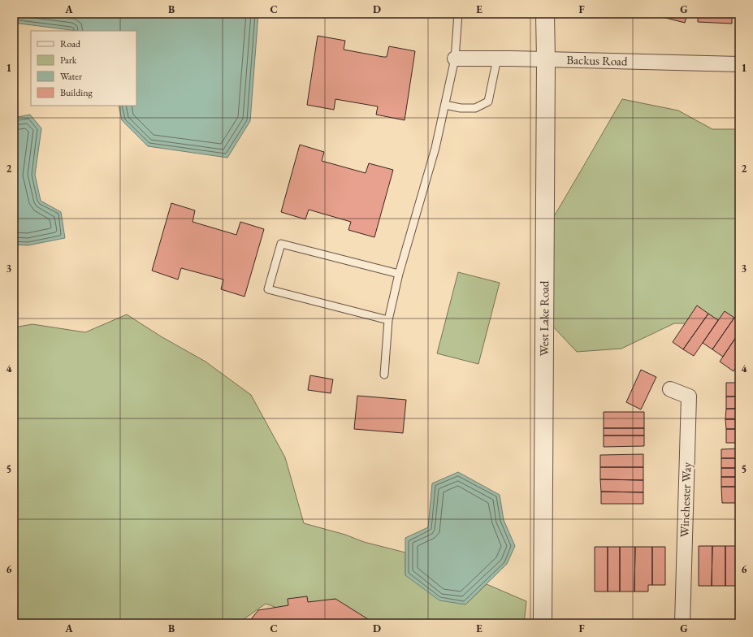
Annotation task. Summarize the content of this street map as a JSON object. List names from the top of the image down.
{
  "streets": {
    "street": ["Backus Road", "West Lake Road", "Winchester Way"]
  },
  "crossings": [
    ["Backus Road", "West Lake Road"]
  ],
  "legend": [
    "Road",
    "Park",
    "Water",
    "Building"
  ],
  "grid": {
    "columns": [
      "A",
      "B",
      "C",
      "D",
      "E",
      "F",
      "G"
    ],
    "rows": [
      "1",
      "2",
      "3",
      "4",
      "5",
      "6"
    ]
  }
}
